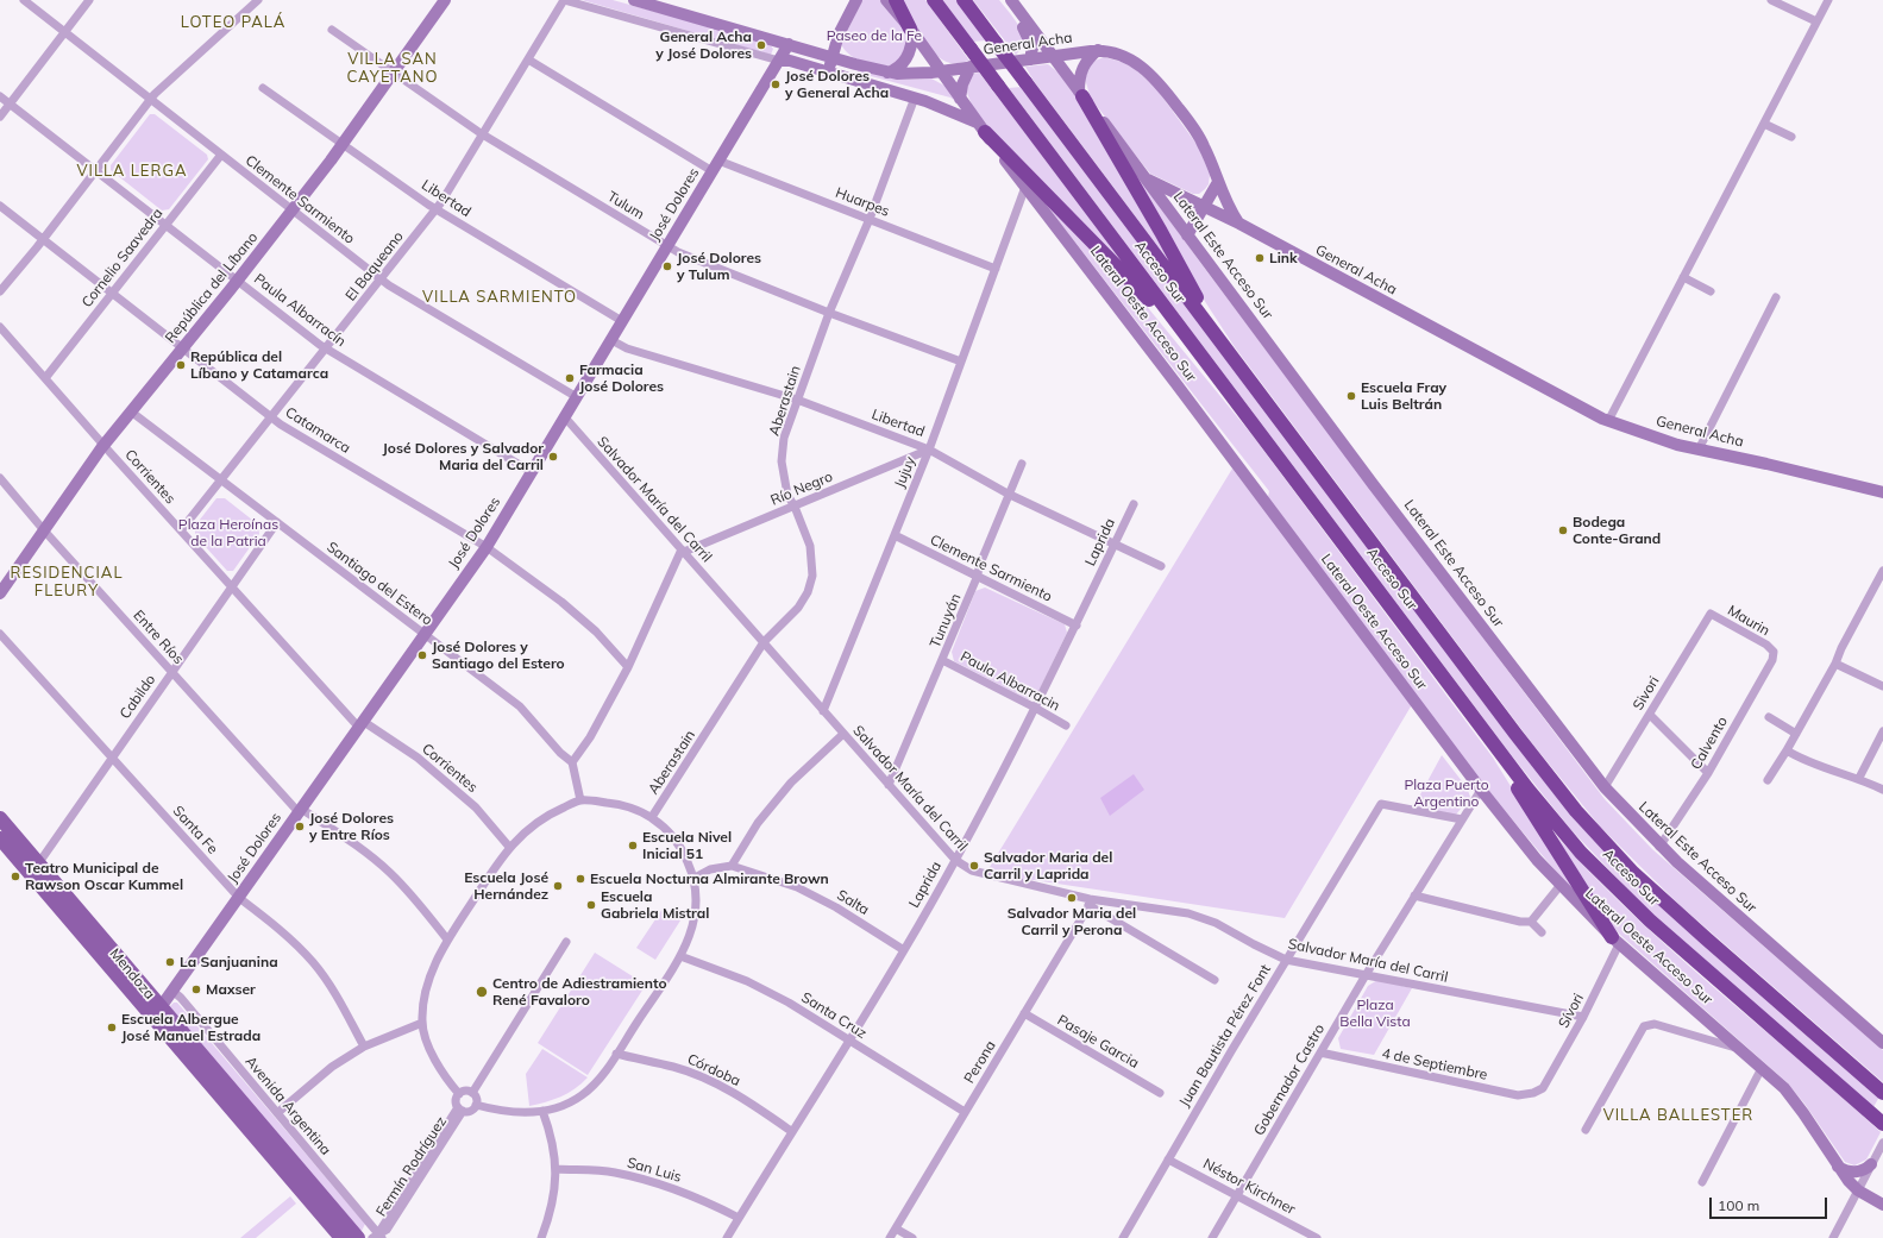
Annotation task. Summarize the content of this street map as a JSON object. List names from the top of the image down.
{
  "streets": {
    "highway": ["Acceso Sur"],
    "main road": ["Mendoza"],
    "street": [
      "General Acha",
      "Libertad",
      "Clemente Sarmiento",
      "Huarpes",
      "José Dolores",
      "Tulum",
      "Lateral Este Acceso Sur",
      "Cornelio Saavedra",
      "El Baqueano",
      "República del Líbano",
      "Paula Albarracín",
      "Lateral Oeste Acceso Sur",
      "Aberastain",
      "Catamarca",
      "Jujuy",
      "Corrientes",
      "Río Negro",
      "Salvador María del Carril",
      "Laprida",
      "Santiago del Estero",
      "Tunuyán",
      "Maurin",
      "Entre Ríos",
      "Paula Albarracin",
      "Sivori",
      "Cabildo",
      "Calvento",
      "Santa Fe",
      "Salta",
      "Sívori",
      "Santa Cruz",
      "Juan Bautista Pérez Font",
      "Pasaje Garcia",
      "Perona",
      "4 de Septiembre",
      "Córdoba",
      "Gobernador Castro",
      "Avenida Argentina",
      "Fermín Rodríguez",
      "San Luis",
      "Néstor Kirchner"
    ]
  },
  "crossings": [
    ["General Acha", "José Dolores"],
    ["General Acha", "Lateral Este Acceso Sur"],
    ["General Acha", "Lateral Oeste Acceso Sur"],
    ["Libertad", "José Dolores"],
    ["Libertad", "El Baqueano"],
    ["Libertad", "República del Líbano"],
    ["Libertad", "Aberastain"],
    ["Libertad", "Jujuy"],
    ["Libertad", "Río Negro"],
    ["Libertad", "Laprida"],
    ["Libertad", "Tunuyán"],
    ["Clemente Sarmiento", "José Dolores"],
    ["Clemente Sarmiento", "Cornelio Saavedra"],
    ["Clemente Sarmiento", "El Baqueano"],
    ["Clemente Sarmiento", "República del Líbano"],
    ["Clemente Sarmiento", "Jujuy"],
    ["Clemente Sarmiento", "Laprida"],
    ["Clemente Sarmiento", "Tunuyán"],
    ["Huarpes", "José Dolores"],
    ["Huarpes", "El Baqueano"],
    ["Huarpes", "Aberastain"],
    ["Huarpes", "Jujuy"],
    ["José Dolores", "Tulum"],
    ["José Dolores", "Paula Albarracín"],
    ["José Dolores", "Catamarca"],
    ["José Dolores", "Corrientes"],
    ["José Dolores", "Salvador María del Carril"],
    ["José Dolores", "Santiago del Estero"],
    ["José Dolores", "Entre Ríos"],
    ["José Dolores", "Santa Fe"],
    ["José Dolores", "Mendoza"],
    ["José Dolores", "Avenida Argentina"],
    ["Tulum", "El Baqueano"],
    ["Tulum", "República del Líbano"],
    ["Tulum", "Aberastain"],
    ["Tulum", "Jujuy"],
    ["Lateral Este Acceso Sur", "Sivori"],
    ["Lateral Este Acceso Sur", "Calvento"],
    ["Cornelio Saavedra", "Paula Albarracín"],
    ["Cornelio Saavedra", "Catamarca"],
    ["Cornelio Saavedra", "Corrientes"],
    ["El Baqueano", "Paula Albarracín"],
    ["El Baqueano", "Catamarca"],
    ["El Baqueano", "Corrientes"],
    ["El Baqueano", "Santiago del Estero"],
    ["República del Líbano", "Paula Albarracín"],
    ["República del Líbano", "Catamarca"],
    ["República del Líbano", "Corrientes"],
    ["República del Líbano", "Santiago del Estero"],
    ["República del Líbano", "Entre Ríos"],
    ["Lateral Oeste Acceso Sur", "Jujuy"],
    ["Lateral Oeste Acceso Sur", "Sívori"],
    ["Lateral Oeste Acceso Sur", "Gobernador Castro"],
    ["Aberastain", "Río Negro"],
    ["Aberastain", "Salvador María del Carril"],
    ["Jujuy", "Río Negro"],
    ["Jujuy", "Salvador María del Carril"],
    ["Corrientes", "Cabildo"],
    ["Río Negro", "Salvador María del Carril"],
    ["Salvador María del Carril", "Laprida"],
    ["Salvador María del Carril", "Tunuyán"],
    ["Salvador María del Carril", "Sívori"],
    ["Salvador María del Carril", "Juan Bautista Pérez Font"],
    ["Salvador María del Carril", "Perona"],
    ["Salvador María del Carril", "Gobernador Castro"],
    ["Laprida", "Paula Albarracin"],
    ["Laprida", "Salta"],
    ["Laprida", "Santa Cruz"],
    ["Laprida", "Córdoba"],
    ["Laprida", "San Luis"],
    ["Santiago del Estero", "Cabildo"],
    ["Tunuyán", "Paula Albarracin"],
    ["Maurin", "Sivori"],
    ["Maurin", "Calvento"],
    ["Entre Ríos", "Cabildo"],
    ["Cabildo", "Santa Fe"],
    ["Cabildo", "Mendoza"],
    ["Sívori", "4 de Septiembre"],
    ["Santa Cruz", "Perona"],
    ["Juan Bautista Pérez Font", "Gobernador Castro"],
    ["Juan Bautista Pérez Font", "Néstor Kirchner"],
    ["Pasaje Garcia", "Perona"],
    ["4 de Septiembre", "Gobernador Castro"],
    ["Gobernador Castro", "Néstor Kirchner"],
    ["Avenida Argentina", "Fermín Rodríguez"]
  ],
  "districts": [
    "LOTEO PALÁ",
    "VILLA SAN CAYETANO",
    "VILLA LERGA",
    "VILLA SARMIENTO",
    "RESIDENCIAL FLEURY",
    "VILLA BALLESTER"
  ],
  "parks": [
    "Paseo de la Fe",
    "Plaza Heroínas de la Patria",
    "Plaza Puerto Argentino",
    "Plaza Bella Vista"
  ],
  "places": [
    "General Acha y José Dolores",
    "José Dolores y General Acha",
    "Link",
    "José Dolores y Tulum",
    "República del Líbano y Catamarca",
    "Farmacia José Dolores",
    "Escuela Fray Luis Beltrán",
    "José Dolores y Salvador Maria del Carril",
    "Bodega Conte-Grand",
    "José Dolores y Santiago del Estero",
    "José Dolores y Entre Ríos",
    "Escuela Nivel Inicial 51",
    "Salvador Maria del Carril y Laprida",
    "Teatro Municipal de Rawson Oscar Kummel",
    "Escuela Nocturna Almirante Brown",
    "Escuela José Hernández",
    "Salvador Maria del Carril y Perona",
    "Escuela Gabriela Mistral",
    "La Sanjuanina",
    "Maxser",
    "Centro de Adiestramiento René Favaloro",
    "Escuela Albergue José Manuel Estrada"
  ],
  "scale_bar": "100 m"
}
